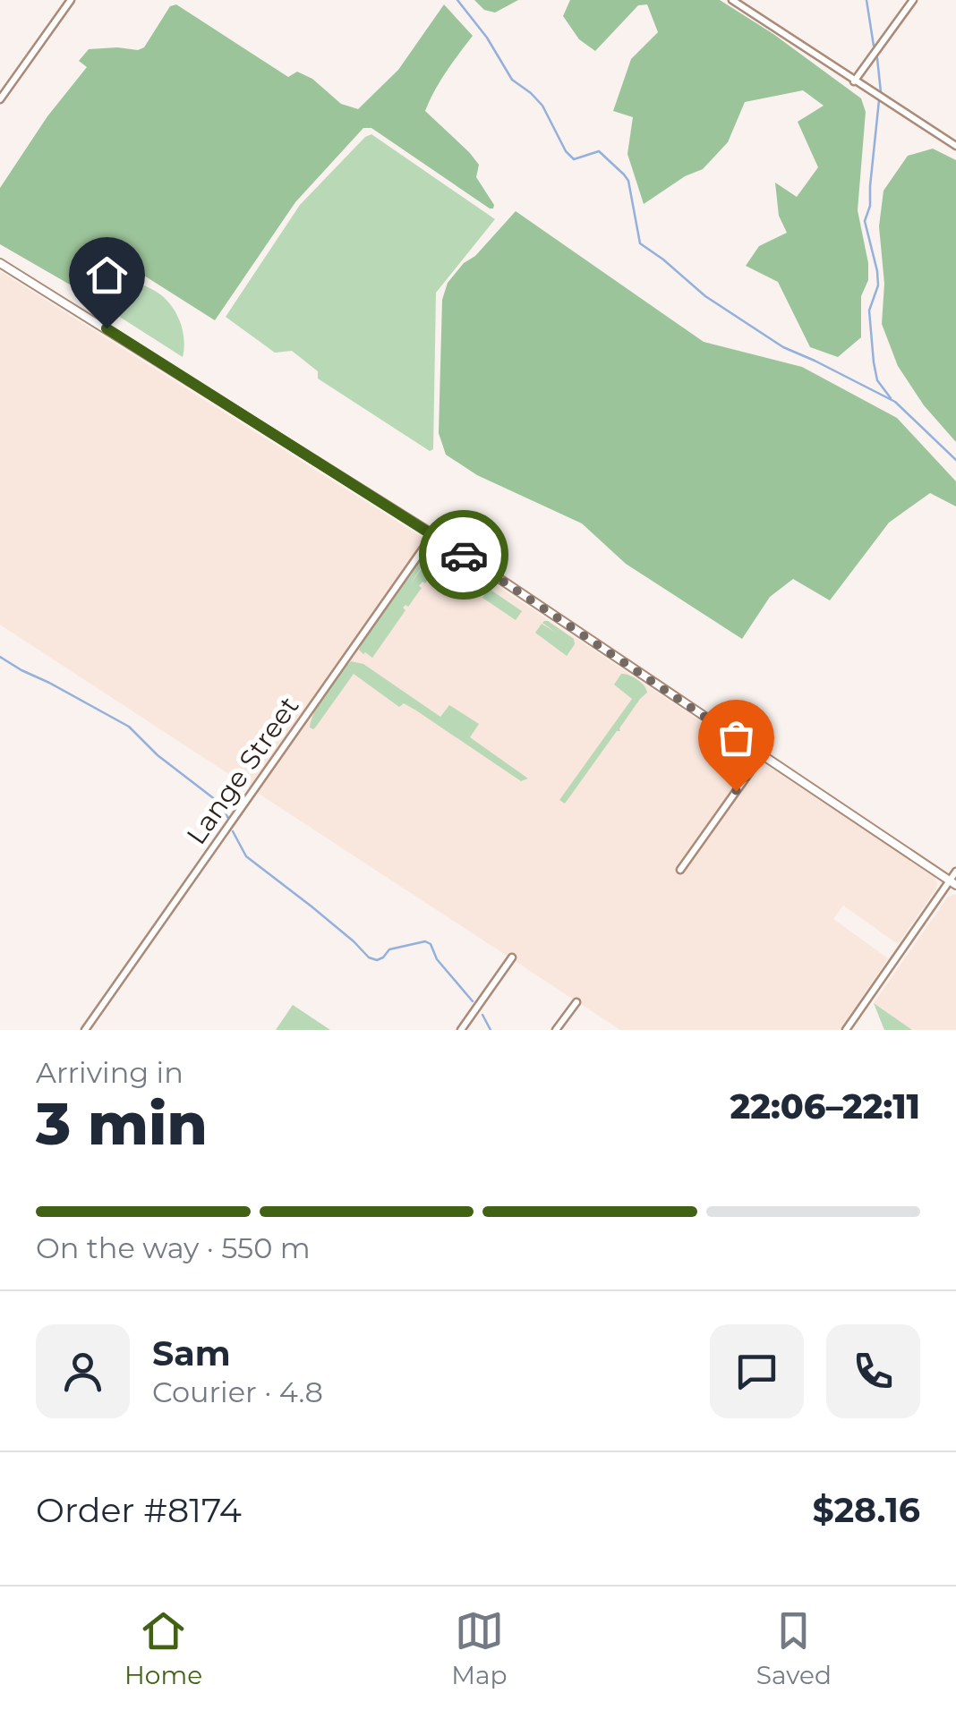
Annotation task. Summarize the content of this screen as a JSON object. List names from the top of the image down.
{
  "streets": {
    "street": ["Lange Street"]
  },
  "page": {
    "heading": ["3 min", "Arriving in", "22:06–22:11"],
    "panel": [
      "Sam",
      "Courier · 4.8",
      "Order #8174",
      "$28.16"
    ],
    "bar": "On the way · 550 m",
    "tabs": ["Home", "Map", "Saved"]
  }
}
